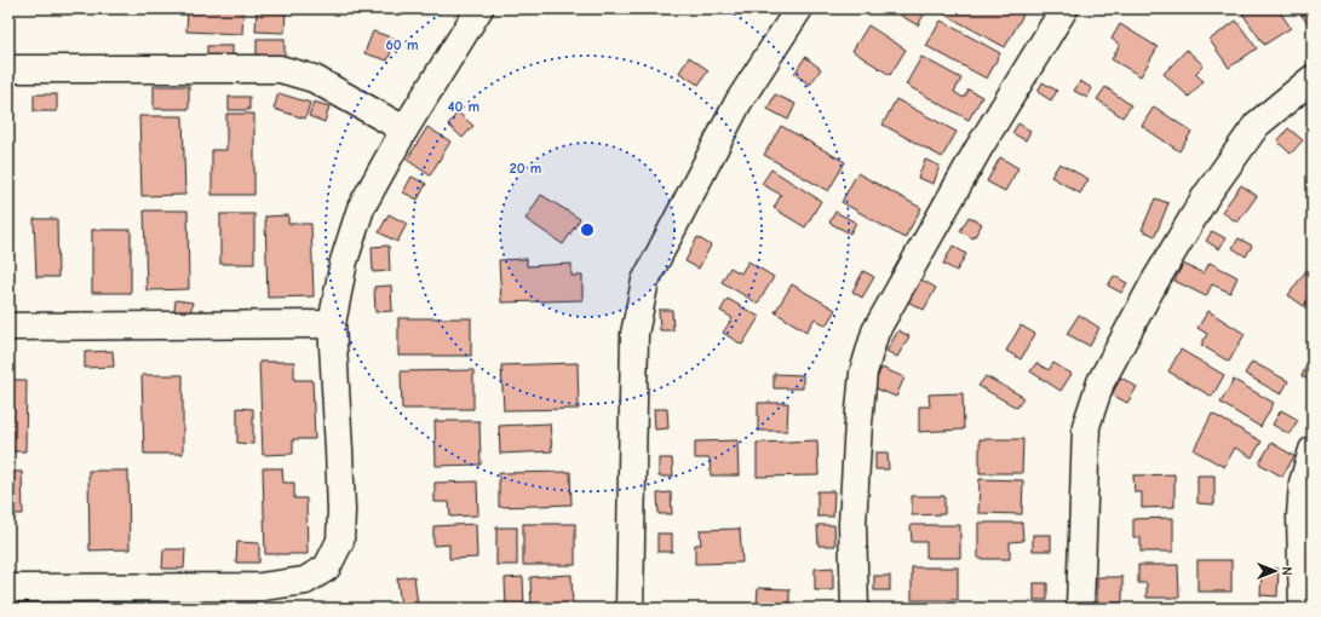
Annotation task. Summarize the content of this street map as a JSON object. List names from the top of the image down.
{
  "north": "right",
  "rings": ["60 m", "40 m", "20 m"]
}
